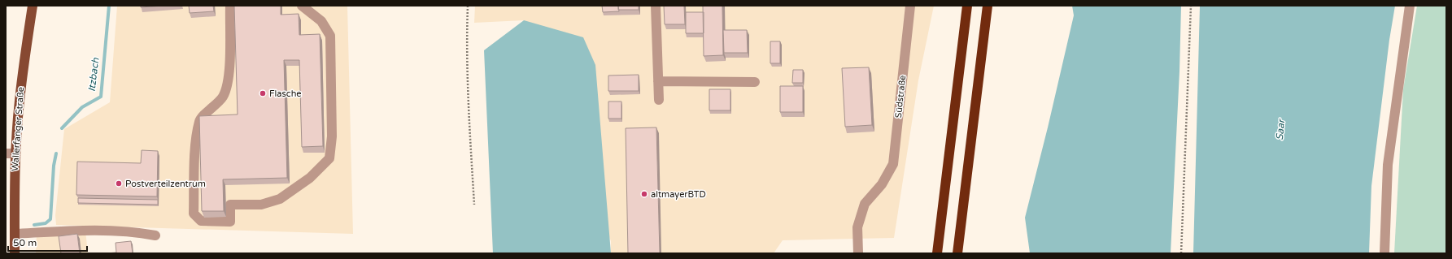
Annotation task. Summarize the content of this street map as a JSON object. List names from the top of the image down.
{
  "streets": {
    "main road": ["Wallerfanger Straße"],
    "street": ["Südstraße"]
  },
  "water": ["Itzbach", "Saar"],
  "places": ["Flasche", "Postverteilzentrum", "altmayerBTD"],
  "scale_bar": "50 m"
}
